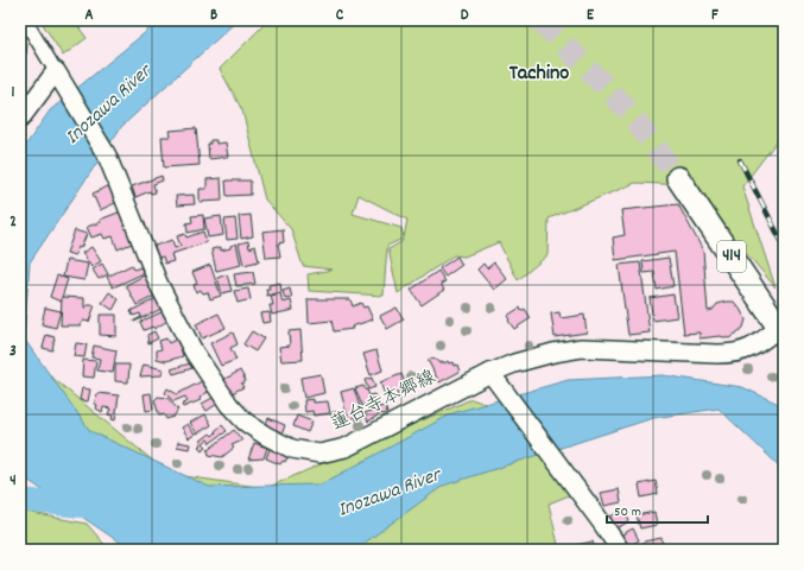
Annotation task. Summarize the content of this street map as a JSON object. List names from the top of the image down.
{
  "streets": {
    "highway": ["414"],
    "main road": ["蓮台寺本郷線"]
  },
  "crossings": [
    ["414", "蓮台寺本郷線"]
  ],
  "districts": ["Tachino"],
  "water": ["Inozawa River"],
  "scale_bar": "50 m",
  "grid": {
    "columns": [
      "A",
      "B",
      "C",
      "D",
      "E",
      "F"
    ],
    "rows": [
      "1",
      "2",
      "3",
      "4"
    ]
  }
}
